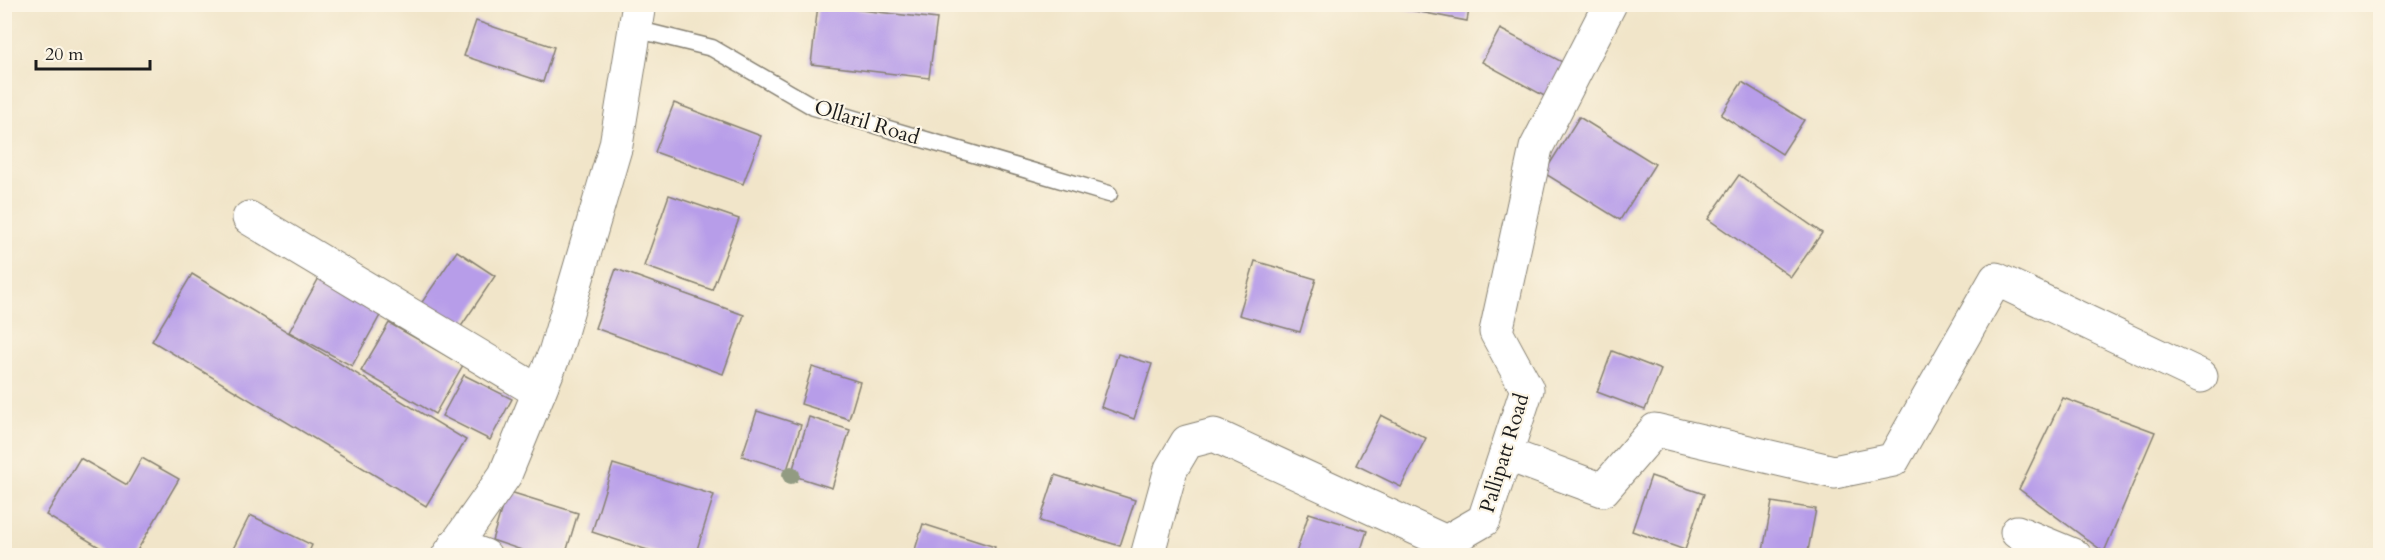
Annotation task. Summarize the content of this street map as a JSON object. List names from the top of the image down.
{
  "streets": {
    "street": ["Pallipatt Road"],
    "lane": ["Ollaril Road"]
  },
  "scale_bar": "20 m"
}
